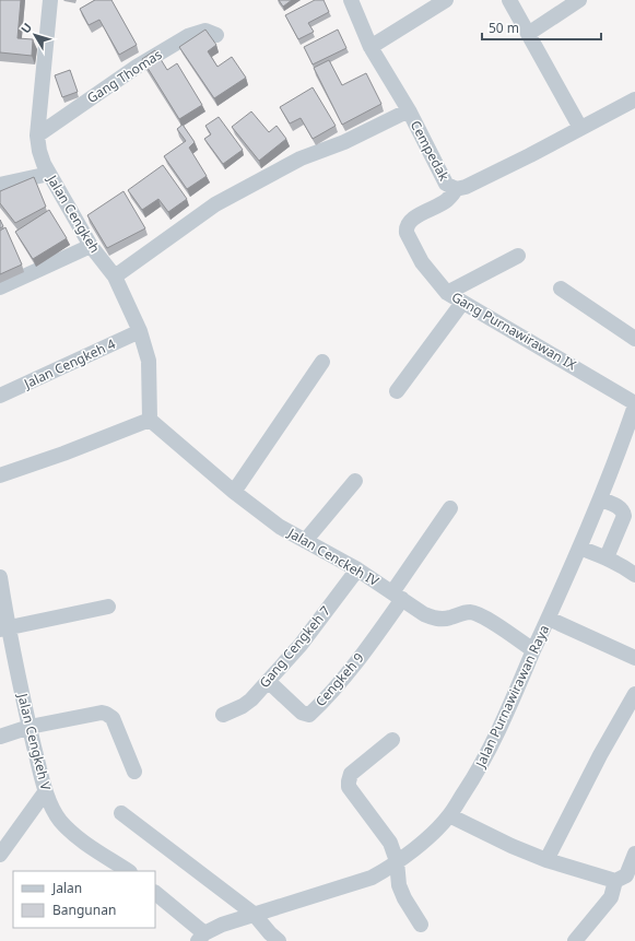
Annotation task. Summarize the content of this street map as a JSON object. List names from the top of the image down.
{
  "streets": {
    "street": [
      "Gang Thomas",
      "Cempedak",
      "Jalan Cengkeh",
      "Gang Purnawirawan IX",
      "Jalan Cengkeh 4",
      "Jalan Cenckeh IV",
      "Gang Cengkeh 7",
      "Cengkeh 9",
      "Jalan Purnawirawan Raya",
      "Jalan Cengkeh V"
    ]
  },
  "crossings": [
    ["Gang Thomas", "Jalan Cengkeh"],
    ["Cempedak", "Gang Purnawirawan IX"],
    ["Jalan Cengkeh", "Jalan Cengkeh 4"],
    ["Jalan Cengkeh", "Jalan Cenckeh IV"],
    ["Gang Purnawirawan IX", "Jalan Purnawirawan Raya"],
    ["Jalan Cenckeh IV", "Gang Cengkeh 7"],
    ["Jalan Cenckeh IV", "Cengkeh 9"],
    ["Jalan Cenckeh IV", "Jalan Purnawirawan Raya"],
    ["Gang Cengkeh 7", "Cengkeh 9"]
  ],
  "legend": ["Jalan", "Bangunan"],
  "scale_bar": "50 m",
  "north": "top left"
}
